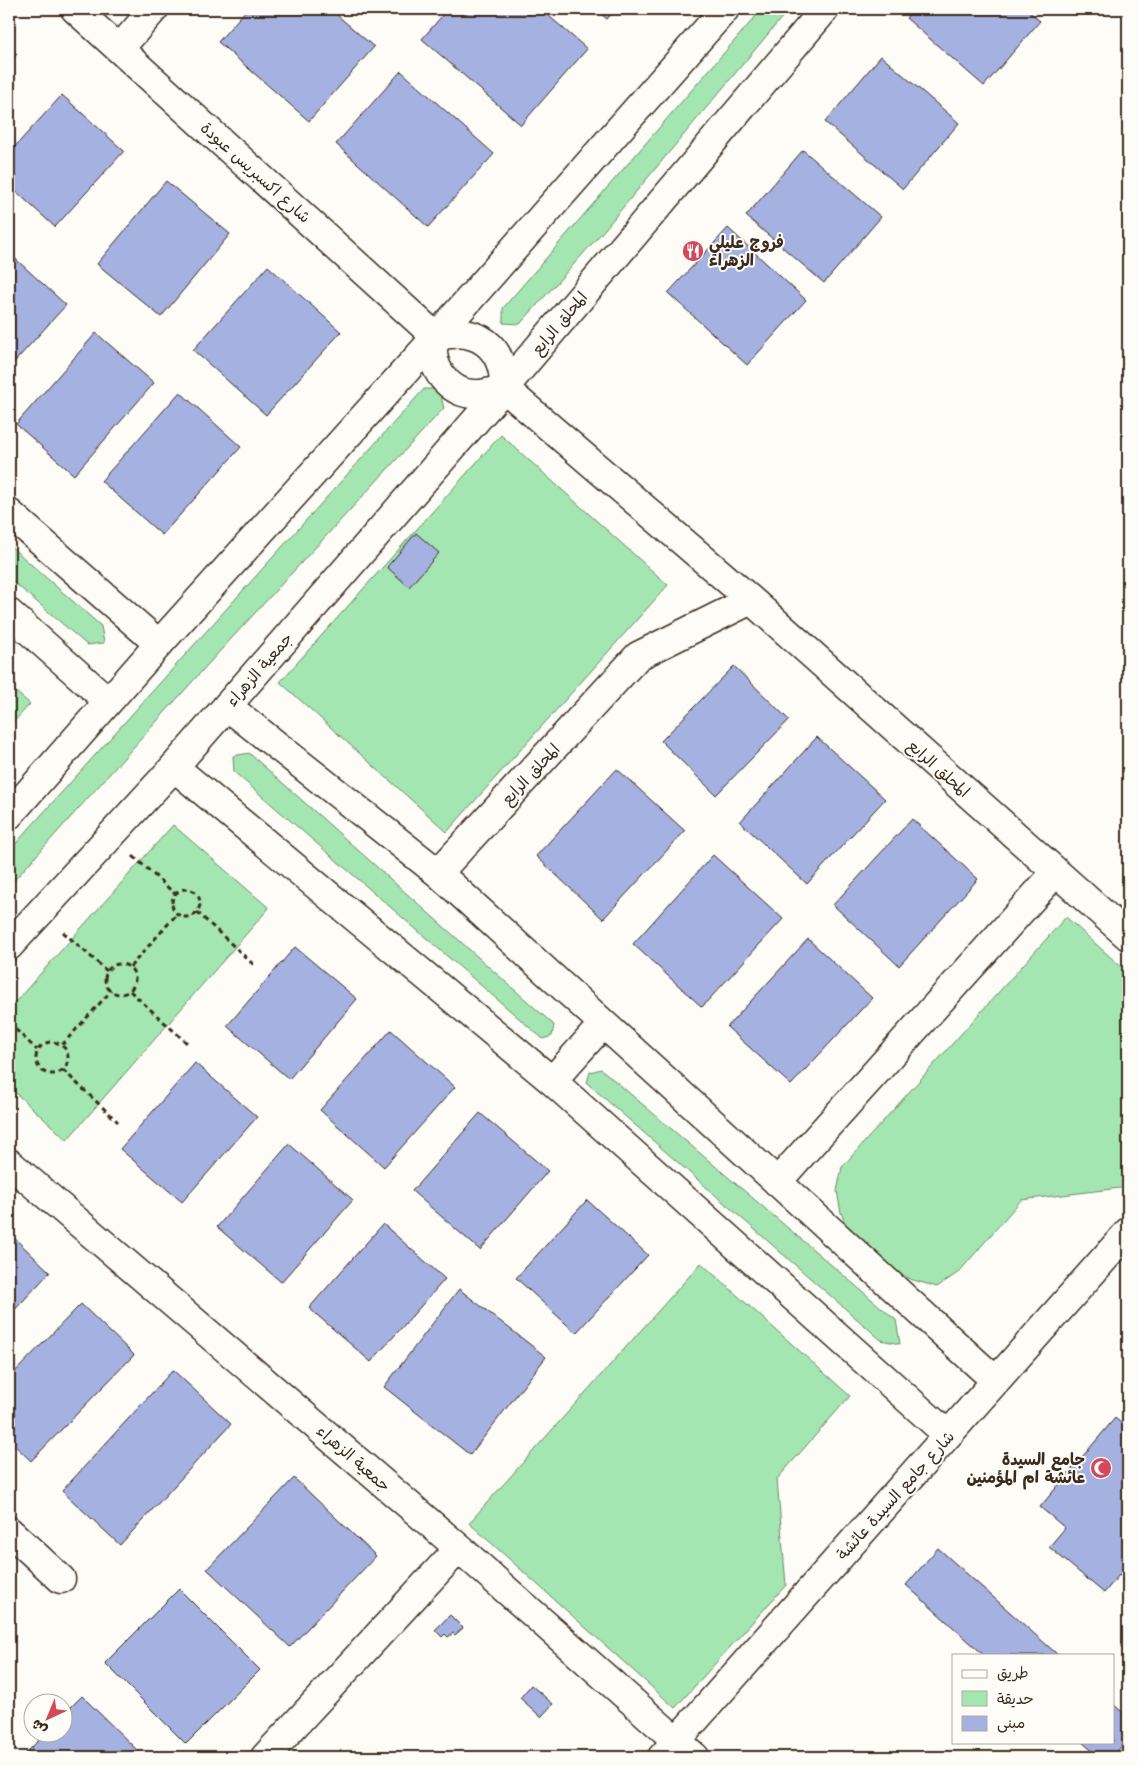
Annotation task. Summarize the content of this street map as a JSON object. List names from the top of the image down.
{
  "streets": {
    "street": [
      "شارع اكسبريس عبودة",
      "المحلق الرابع",
      "جمعية الزهراء",
      "شارع جامع السيدة عائشة"
    ]
  },
  "crossings": [
    ["شارع اكسبريس عبودة", "المحلق الرابع"],
    ["شارع اكسبريس عبودة", "جمعية الزهراء"],
    ["المحلق الرابع", "جمعية الزهراء"],
    ["جمعية الزهراء", "شارع جامع السيدة عائشة"]
  ],
  "places": {
    "restaurant": ["فروج عليلي الزهراء"],
    "mosque": ["جامع السيدة عائشة ام المؤمنين"]
  },
  "legend": ["طريق", "حديقة", "مبنى"],
  "north": "bottom left"
}
